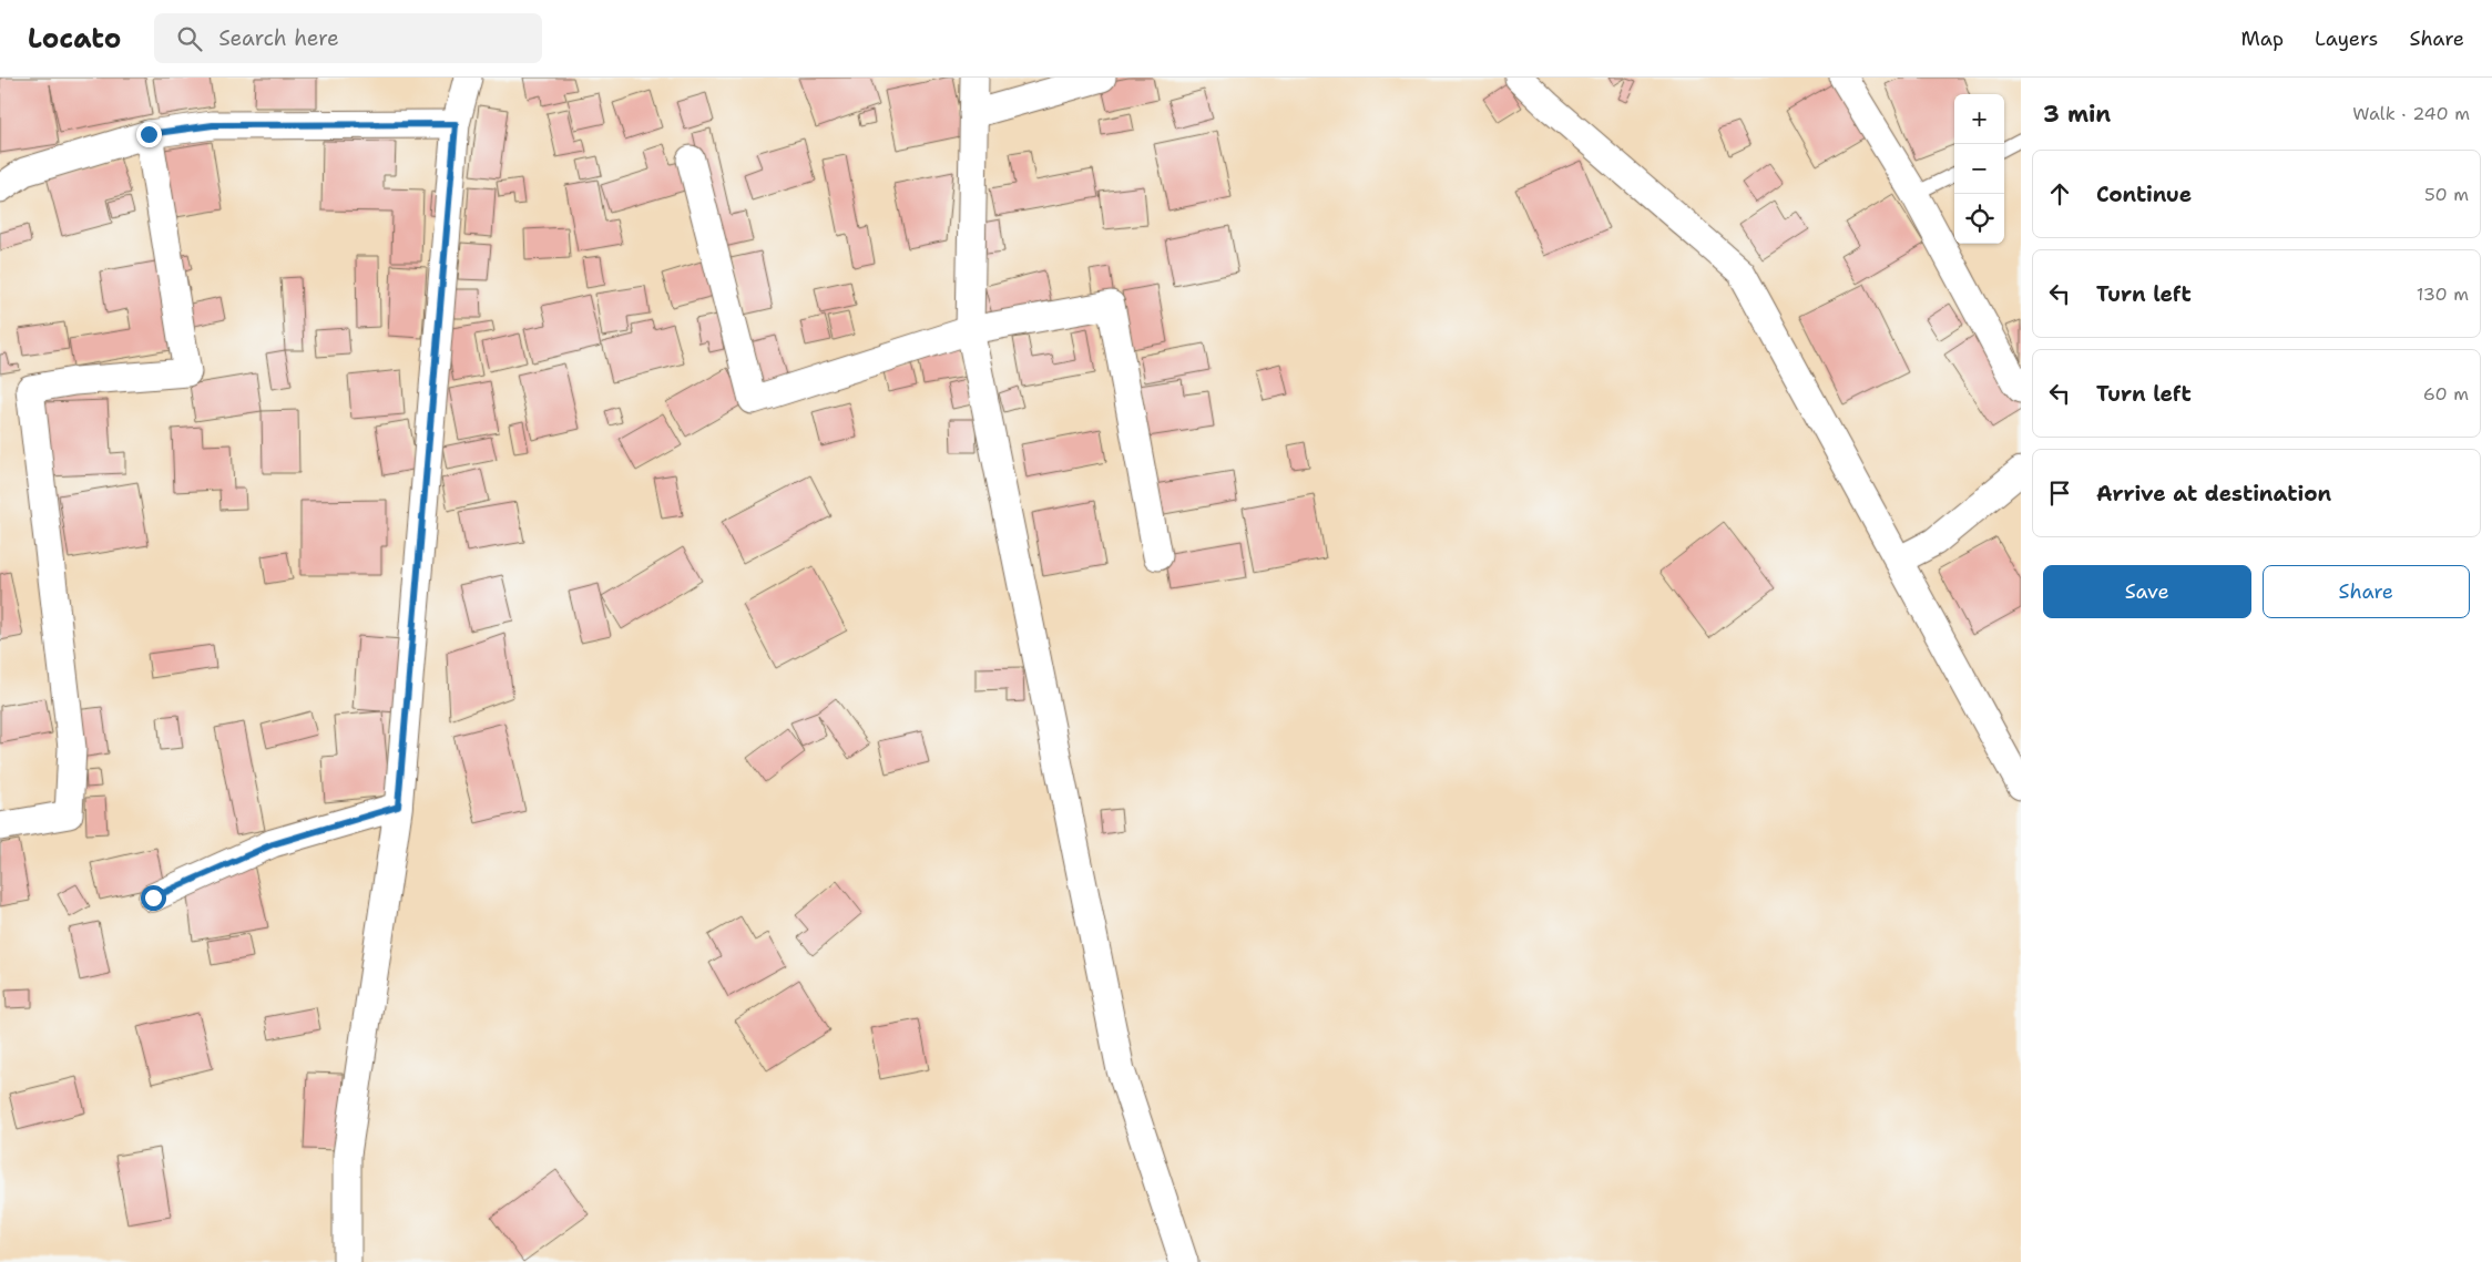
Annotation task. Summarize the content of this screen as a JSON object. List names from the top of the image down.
{
  "page": {
    "header": "Locato",
    "search": "Search here",
    "nav": ["Map", "Layers", "Share"],
    "heading": ["3 min", "Walk · 240 m"],
    "map_buttons": ["+", "−"],
    "list": [
      ["Continue", "50 m"],
      ["Turn left", "130 m"],
      ["Turn left", "60 m"],
      "Arrive at destination"
    ],
    "buttons": ["Save", "Share"]
  }
}
